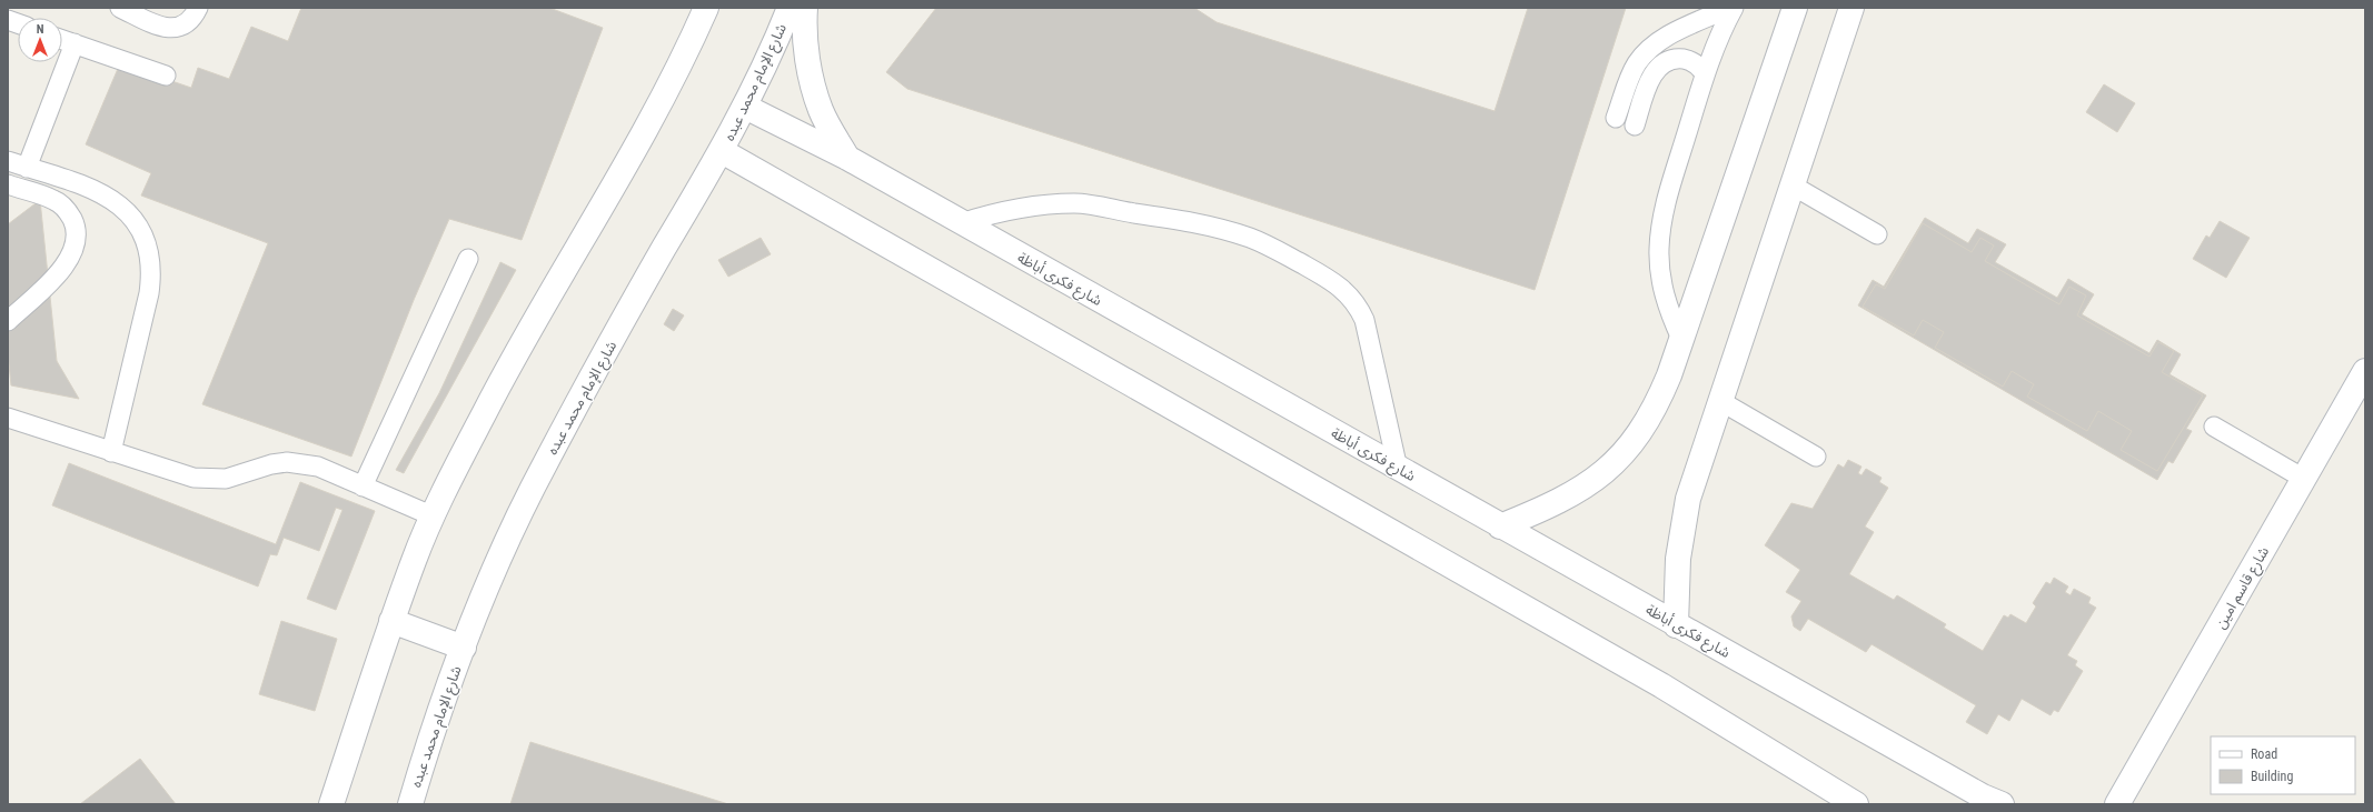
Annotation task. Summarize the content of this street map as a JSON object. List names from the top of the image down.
{
  "streets": {
    "street": ["شارع الإمام محمد عبده", "شارع فكرى أباظة", "شارع قاسم امين"]
  },
  "crossings": [
    ["شارع الإمام محمد عبده", "شارع فكرى أباظة"]
  ],
  "legend": ["Road", "Building"],
  "north": "top"
}
